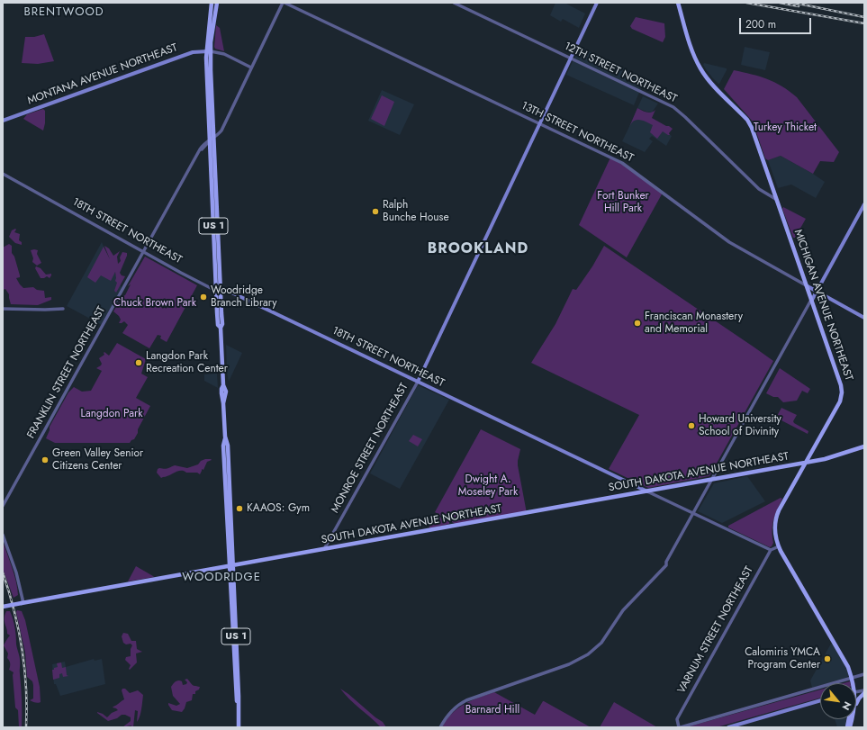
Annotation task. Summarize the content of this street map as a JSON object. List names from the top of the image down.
{
  "streets": {
    "main road": [
      "MONTANA AVENUE NORTHEAST",
      "13TH STREET NORTHEAST",
      "US 1",
      "18TH STREET NORTHEAST",
      "MICHIGAN AVENUE NORTHEAST",
      "MONROE STREET NORTHEAST",
      "SOUTH DAKOTA AVENUE NORTHEAST"
    ],
    "street": ["12TH STREET NORTHEAST", "FRANKLIN STREET NORTHEAST", "VARNUM STREET NORTHEAST"]
  },
  "crossings": [
    ["12TH STREET NORTHEAST", "MICHIGAN AVENUE NORTHEAST"],
    ["12TH STREET NORTHEAST", "MONROE STREET NORTHEAST"],
    ["MONTANA AVENUE NORTHEAST", "US 1"],
    ["13TH STREET NORTHEAST", "MICHIGAN AVENUE NORTHEAST"],
    ["13TH STREET NORTHEAST", "FRANKLIN STREET NORTHEAST"],
    ["13TH STREET NORTHEAST", "MONROE STREET NORTHEAST"],
    ["US 1", "18TH STREET NORTHEAST"],
    ["US 1", "FRANKLIN STREET NORTHEAST"],
    ["US 1", "SOUTH DAKOTA AVENUE NORTHEAST"],
    ["18TH STREET NORTHEAST", "FRANKLIN STREET NORTHEAST"],
    ["18TH STREET NORTHEAST", "MONROE STREET NORTHEAST"],
    ["18TH STREET NORTHEAST", "SOUTH DAKOTA AVENUE NORTHEAST"],
    ["18TH STREET NORTHEAST", "VARNUM STREET NORTHEAST"],
    ["MICHIGAN AVENUE NORTHEAST", "SOUTH DAKOTA AVENUE NORTHEAST"],
    ["MONROE STREET NORTHEAST", "SOUTH DAKOTA AVENUE NORTHEAST"]
  ],
  "districts": ["BRENTWOOD", "BROOKLAND", "WOODRIDGE"],
  "parks": [
    "Turkey Thicket",
    "Fort Bunker Hill Park",
    "Chuck Brown Park",
    "Langdon Park",
    "Dwight A. Moseley Park",
    "Barnard Hill"
  ],
  "places": [
    "Ralph Bunche House",
    "Woodridge Branch Library",
    "Franciscan Monastery and Memorial",
    "Langdon Park Recreation Center",
    "Howard University School of Divinity",
    "Green Valley Senior Citizens Center",
    "KAAOS: Gym",
    "Calomiris YMCA Program Center"
  ],
  "scale_bar": "200 m",
  "north": "bottom right"
}
